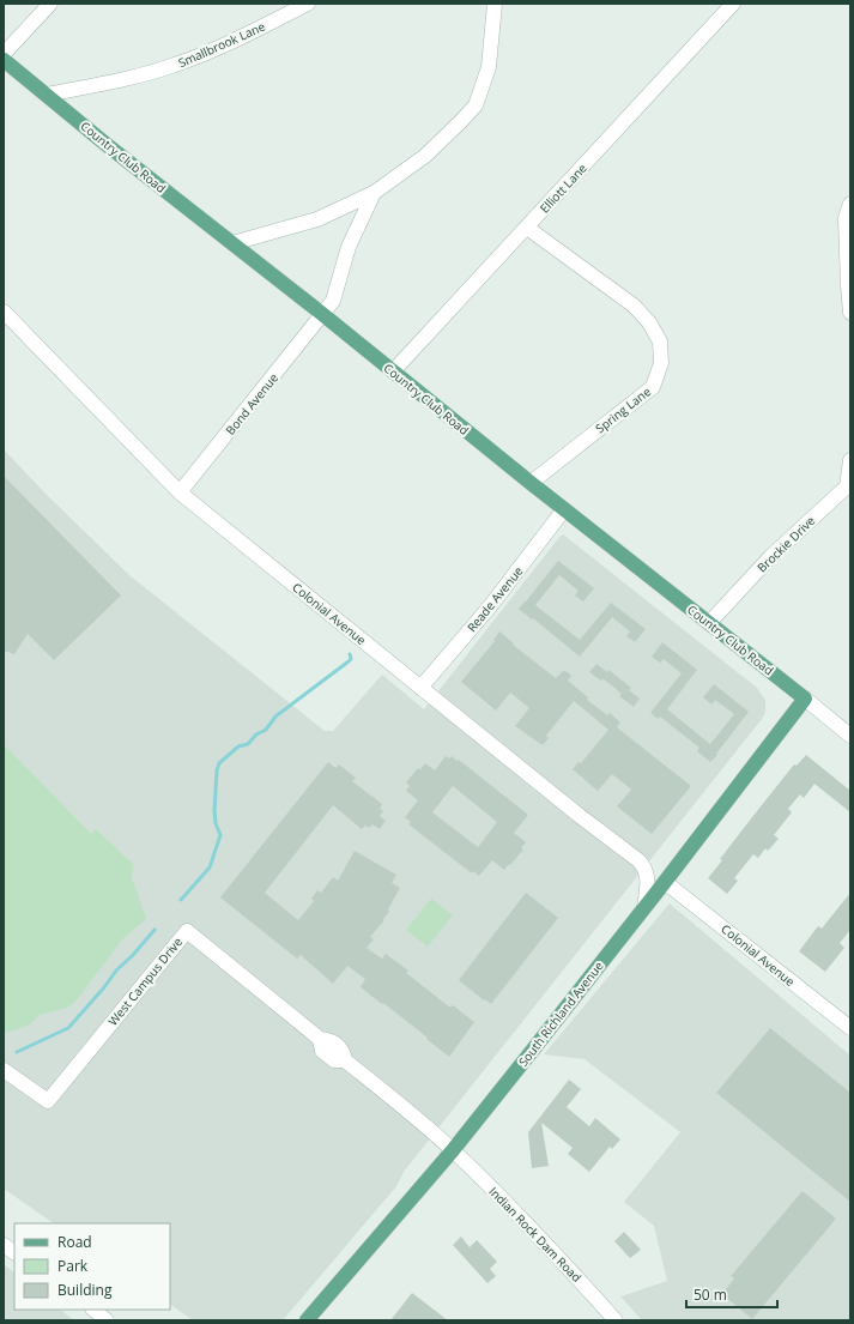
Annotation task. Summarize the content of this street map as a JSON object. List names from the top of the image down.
{
  "streets": {
    "main road": ["Country Club Road", "South Richland Avenue"],
    "street": [
      "Smallbrook Lane",
      "Elliott Lane",
      "Bond Avenue",
      "Spring Lane",
      "Brockie Drive",
      "Reade Avenue",
      "Colonial Avenue",
      "West Campus Drive",
      "Indian Rock Dam Road"
    ]
  },
  "crossings": [
    ["Smallbrook Lane", "Country Club Road"],
    ["Country Club Road", "Elliott Lane"],
    ["Country Club Road", "Bond Avenue"],
    ["Country Club Road", "Spring Lane"],
    ["Country Club Road", "Brockie Drive"],
    ["Country Club Road", "Reade Avenue"],
    ["Country Club Road", "South Richland Avenue"],
    ["Elliott Lane", "Spring Lane"],
    ["Bond Avenue", "Colonial Avenue"],
    ["Reade Avenue", "Colonial Avenue"],
    ["Colonial Avenue", "South Richland Avenue"],
    ["West Campus Drive", "South Richland Avenue"],
    ["West Campus Drive", "Indian Rock Dam Road"],
    ["South Richland Avenue", "Indian Rock Dam Road"]
  ],
  "legend": ["Road", "Park", "Building"],
  "scale_bar": "50 m"
}
